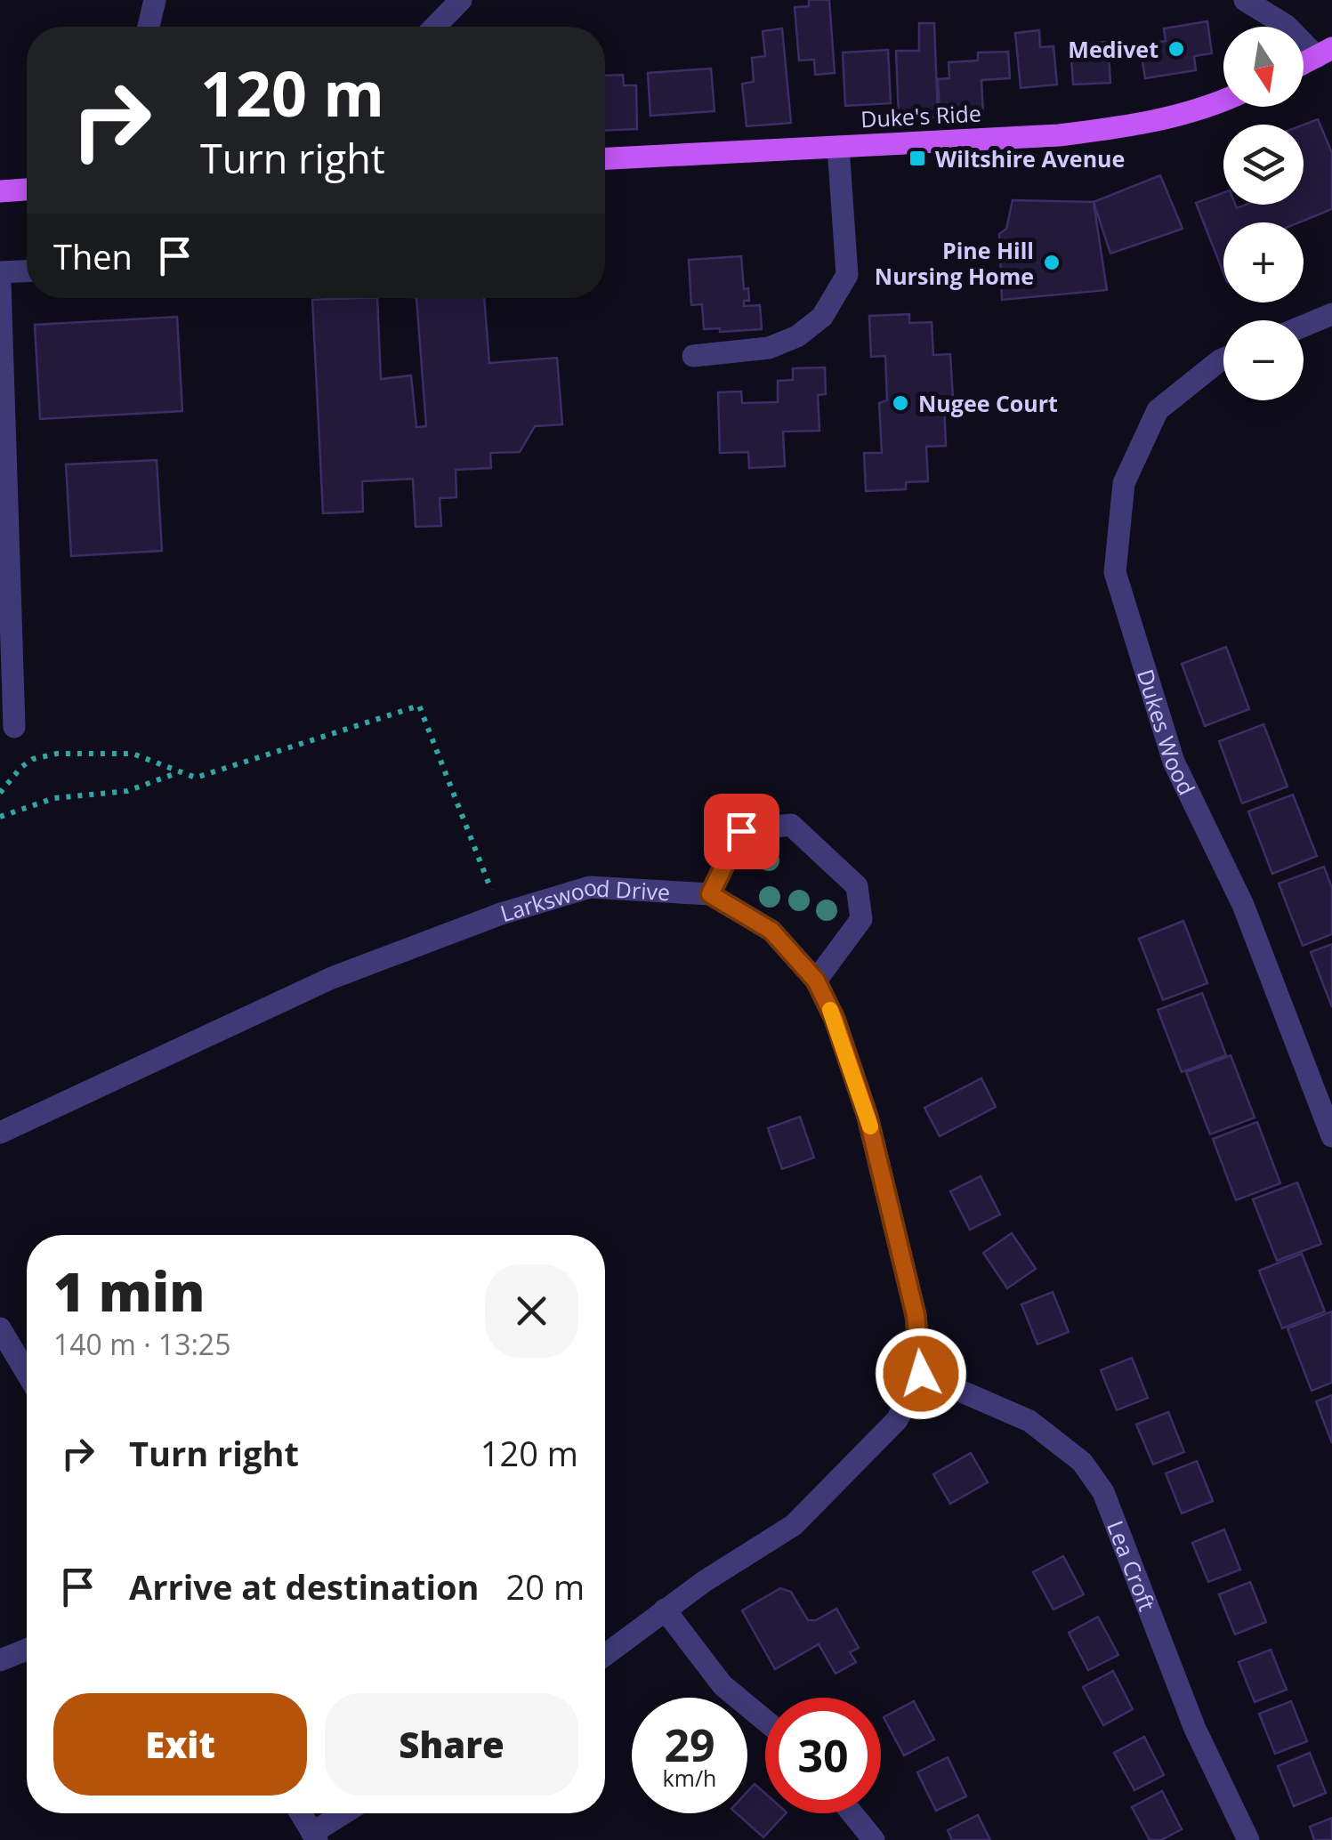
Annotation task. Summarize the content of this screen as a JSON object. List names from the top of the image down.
{
  "streets": {
    "main road": ["Duke's Ride"],
    "street": ["Dukes Wood", "Larkswood Drive", "Lea Croft"]
  },
  "crossings": [
    ["Larkswood Drive", "Lea Croft"]
  ],
  "places": {
    "other": ["Medivet", "Pine Hill Nursing Home", "Nugee Court"],
    "transit": ["Wiltshire Avenue"]
  },
  "north": "bottom",
  "page": {
    "map_buttons": ["+", "−"],
    "turn": ["120 m", "Turn right"],
    "then": "Then",
    "heading": ["1 min", "140 m · 13:25"],
    "list": [
      {
        "name": "Turn right",
        "value": "120 m"
      },
      {
        "name": "Arrive at destination",
        "value": "20 m"
      }
    ],
    "buttons": ["Exit", "Share"],
    "speed": "29 km/h",
    "limit": "30"
  }
}
